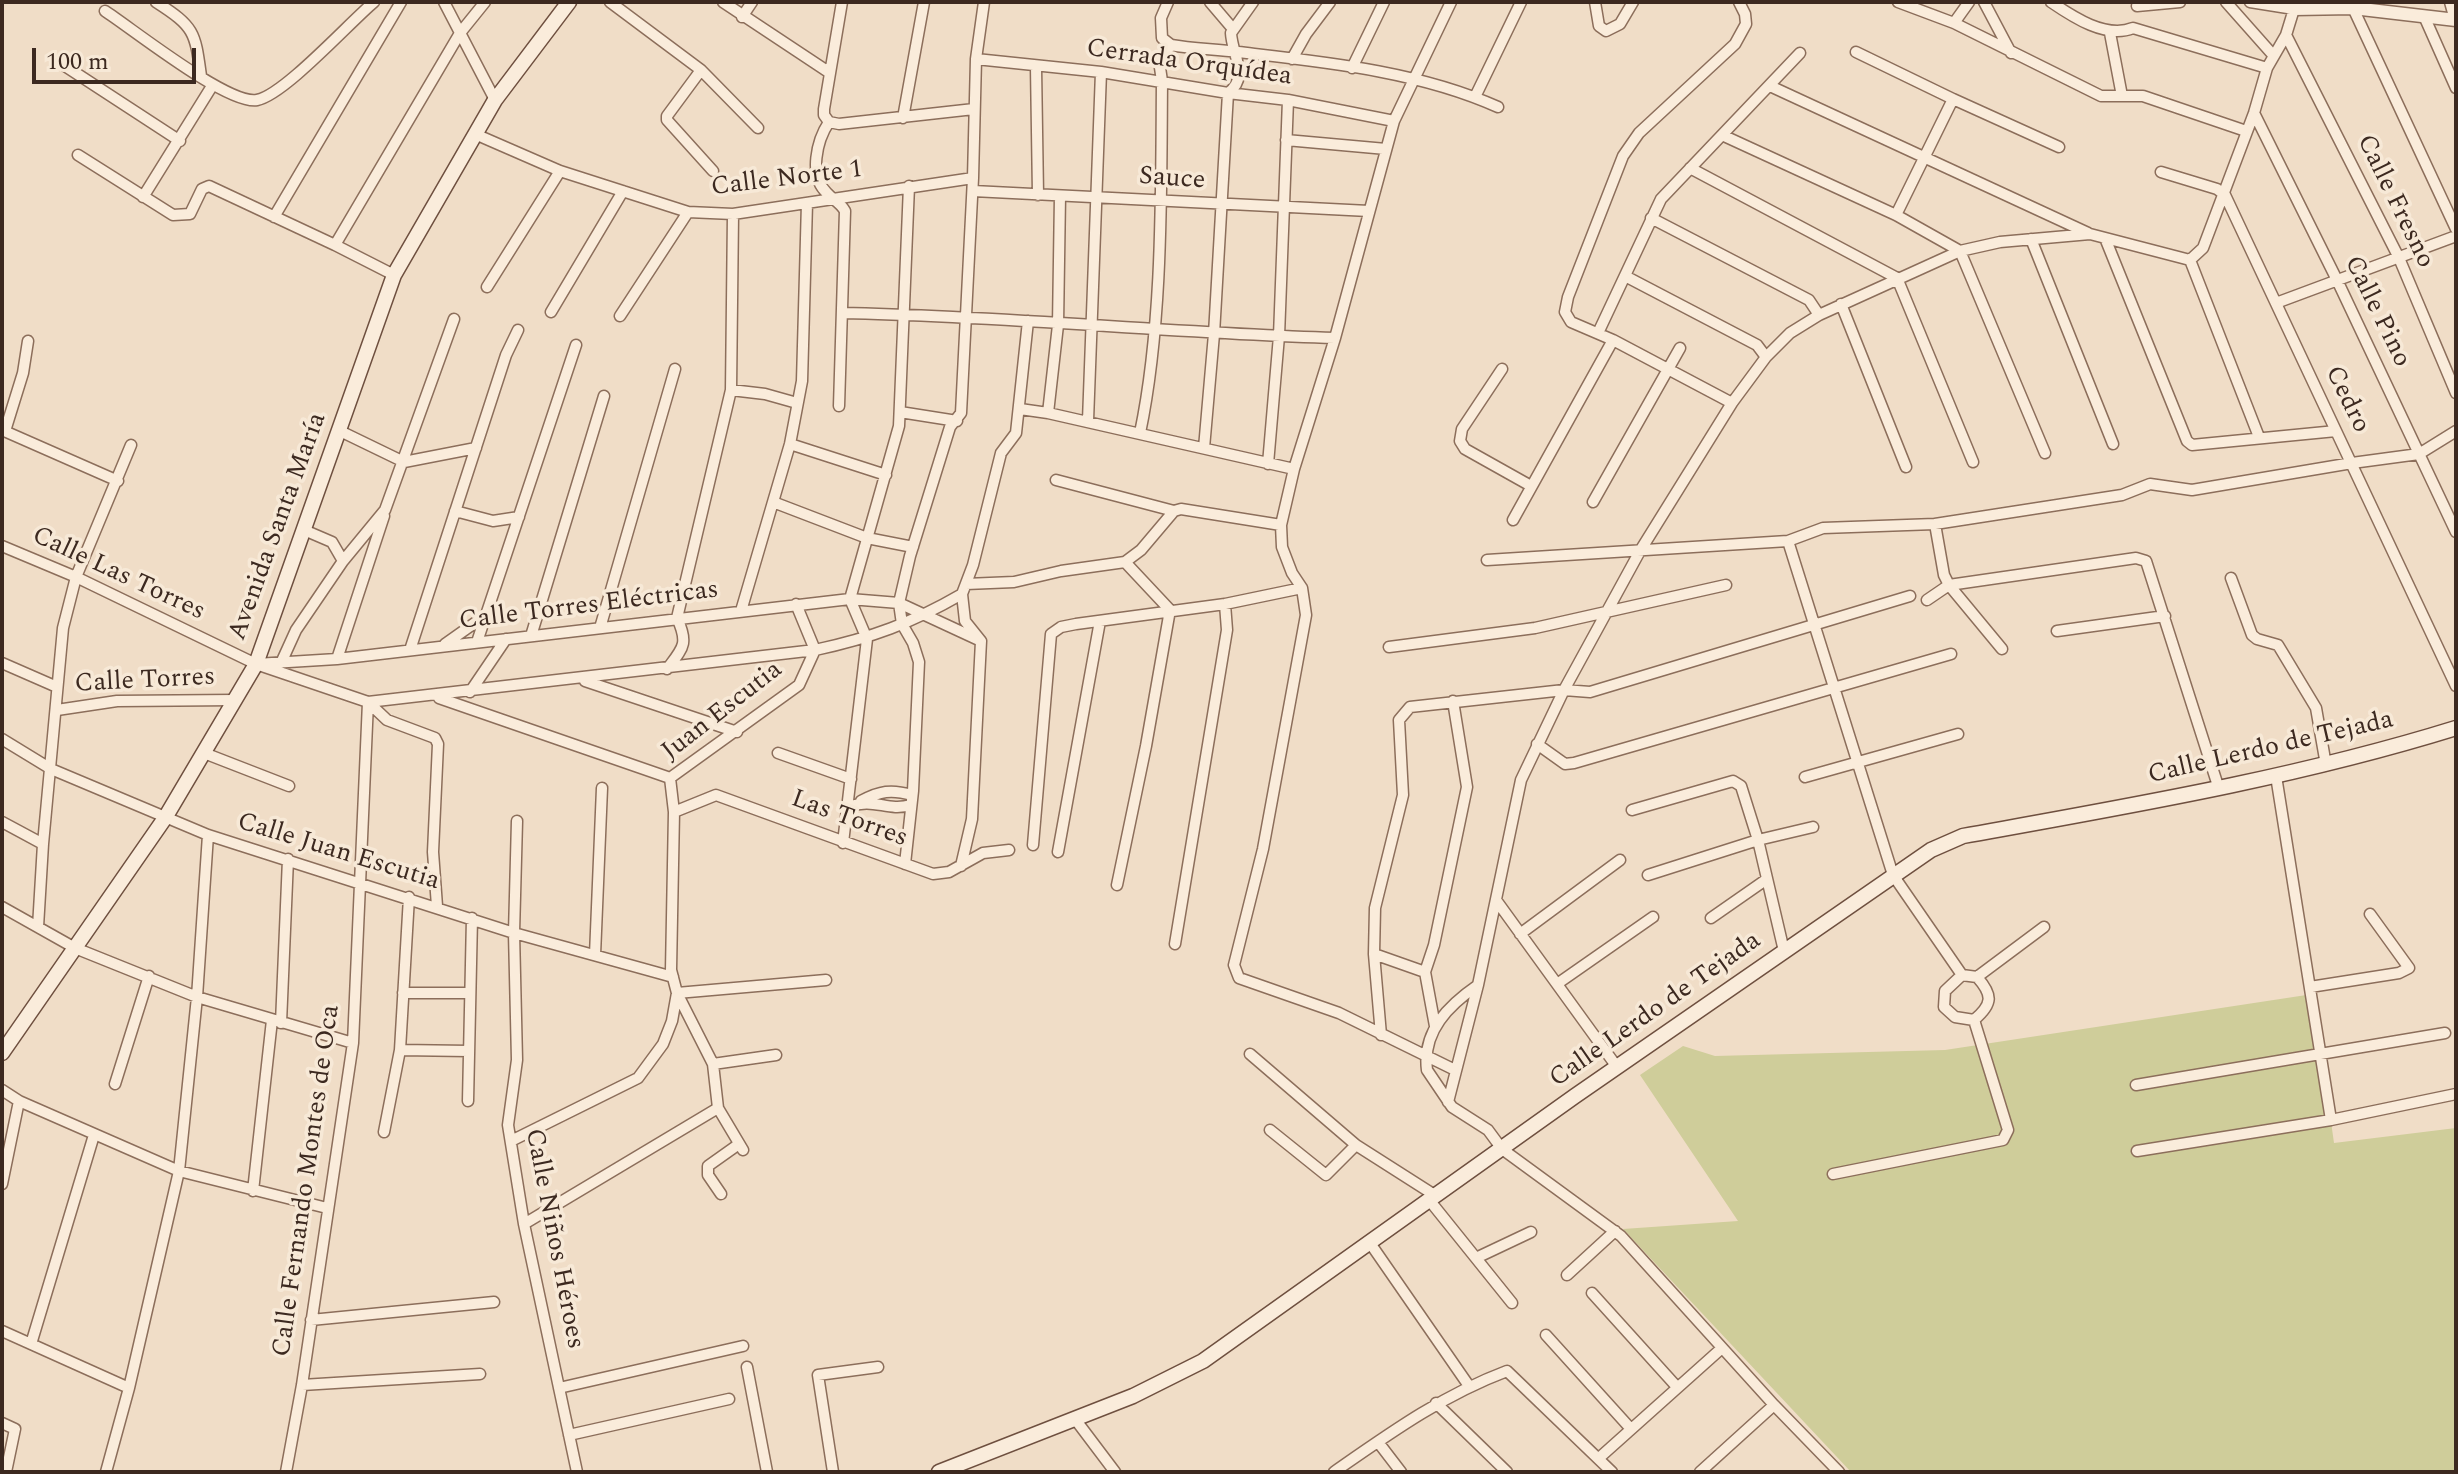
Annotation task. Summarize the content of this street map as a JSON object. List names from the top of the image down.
{
  "streets": {
    "main road": ["Avenida Santa María", "Calle Lerdo de Tejada"],
    "street": [
      "Cerrada Orquídea",
      "Calle Norte 1",
      "Sauce",
      "Calle Fresno",
      "Calle Pino",
      "Cedro",
      "Calle Las Torres",
      "Calle Torres Eléctricas",
      "Calle Torres",
      "Juan Escutia",
      "Las Torres",
      "Calle Juan Escutia",
      "Calle Fernando Montes de Oca",
      "Calle Niños Héroes"
    ]
  },
  "crossings": [
    ["Calle Norte 1", "Avenida Santa María"],
    ["Avenida Santa María", "Calle Las Torres"],
    ["Avenida Santa María", "Calle Torres Eléctricas"],
    ["Avenida Santa María", "Calle Torres"],
    ["Avenida Santa María", "Calle Juan Escutia"],
    ["Calle Las Torres", "Calle Torres Eléctricas"],
    ["Calle Las Torres", "Calle Juan Escutia"],
    ["Calle Las Torres", "Calle Fernando Montes de Oca"],
    ["Calle Torres Eléctricas", "Juan Escutia"],
    ["Juan Escutia", "Las Torres"],
    ["Calle Juan Escutia", "Calle Fernando Montes de Oca"],
    ["Calle Juan Escutia", "Calle Niños Héroes"]
  ],
  "scale_bar": "100 m"
}
